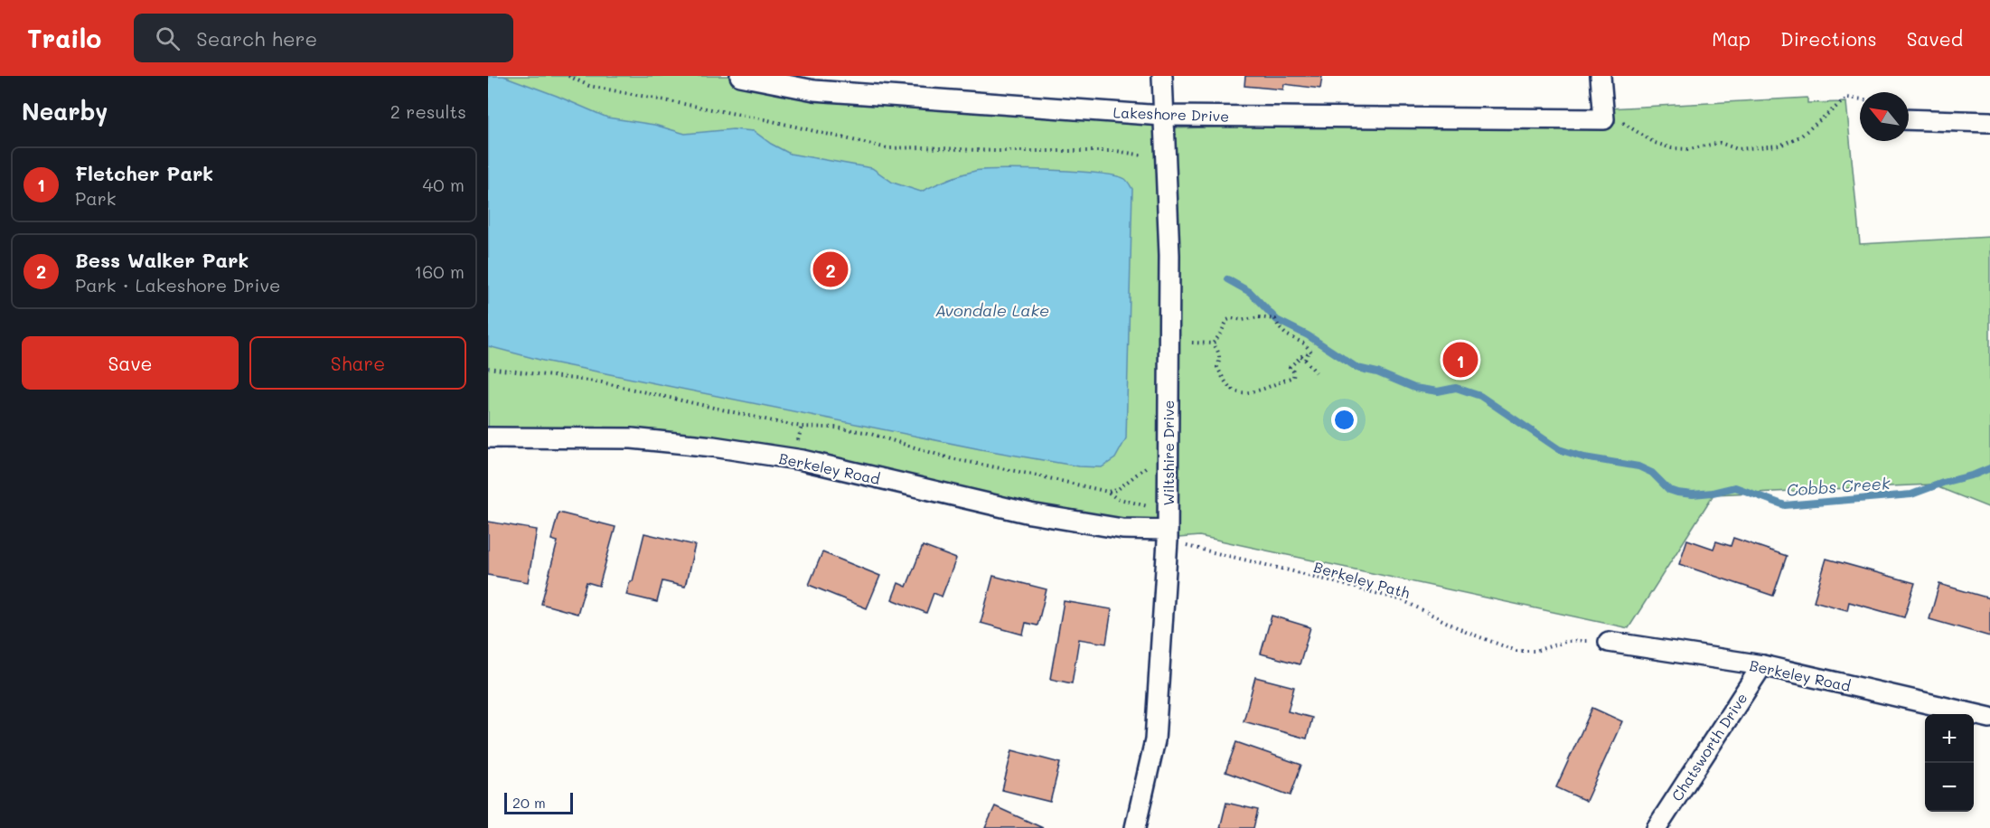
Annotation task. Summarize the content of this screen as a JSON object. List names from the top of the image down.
{
  "streets": {
    "street": [
      "Lakeshore Drive",
      "Wiltshire Drive",
      "Berkeley Road",
      "Chatsworth Drive"
    ],
    "path": ["Berkeley Path"]
  },
  "crossings": [
    ["Lakeshore Drive", "Wiltshire Drive"],
    ["Wiltshire Drive", "Berkeley Road"],
    ["Wiltshire Drive", "Berkeley Path"],
    ["Berkeley Road", "Berkeley Path"],
    ["Berkeley Road", "Chatsworth Drive"]
  ],
  "water": ["Avondale Lake", "Cobbs Creek"],
  "scale_bar": "20 m",
  "north": "top left",
  "page": {
    "header": "Trailo",
    "search": "Search here",
    "nav": ["Map", "Directions", "Saved"],
    "heading": ["Nearby", "2 results"],
    "list": [
      {
        "mark": "1",
        "name": "Fletcher Park",
        "note": "Park",
        "value": "40 m"
      },
      {
        "mark": "2",
        "name": "Bess Walker Park",
        "note": "Park · Lakeshore Drive",
        "value": "160 m"
      }
    ],
    "pins": ["2", "1"],
    "buttons": ["Save", "Share"],
    "map_buttons": ["+", "−"],
    "scale": "20 m"
  }
}
